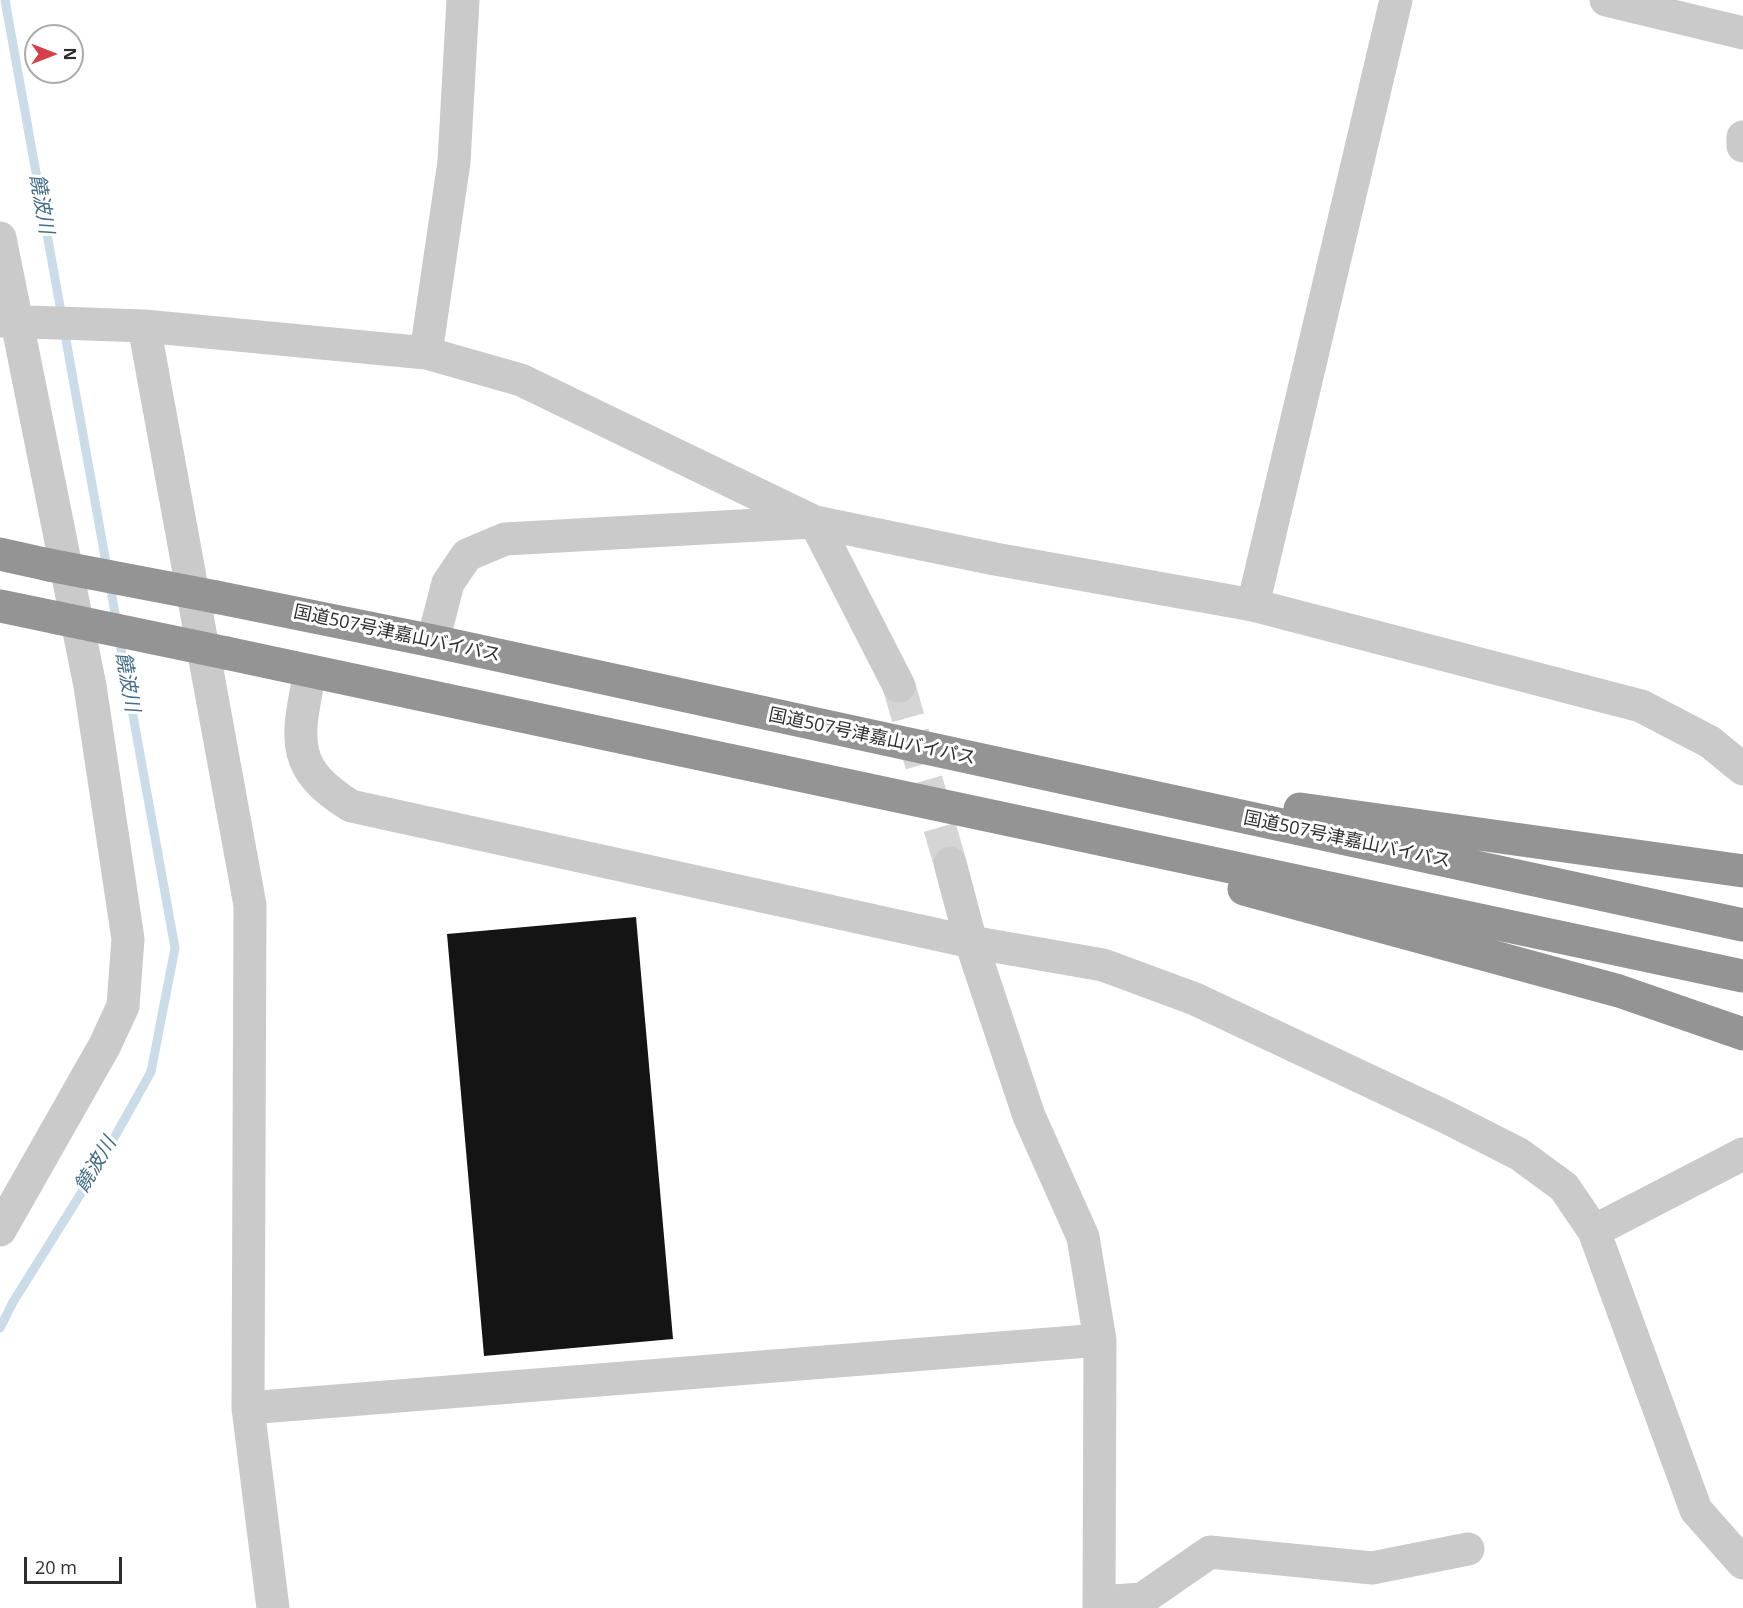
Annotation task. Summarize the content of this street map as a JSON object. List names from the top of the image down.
{
  "streets": {
    "highway": ["国道507号津嘉山バイパス"]
  },
  "water": ["饒波川"],
  "scale_bar": "20 m",
  "north": "right"
}
